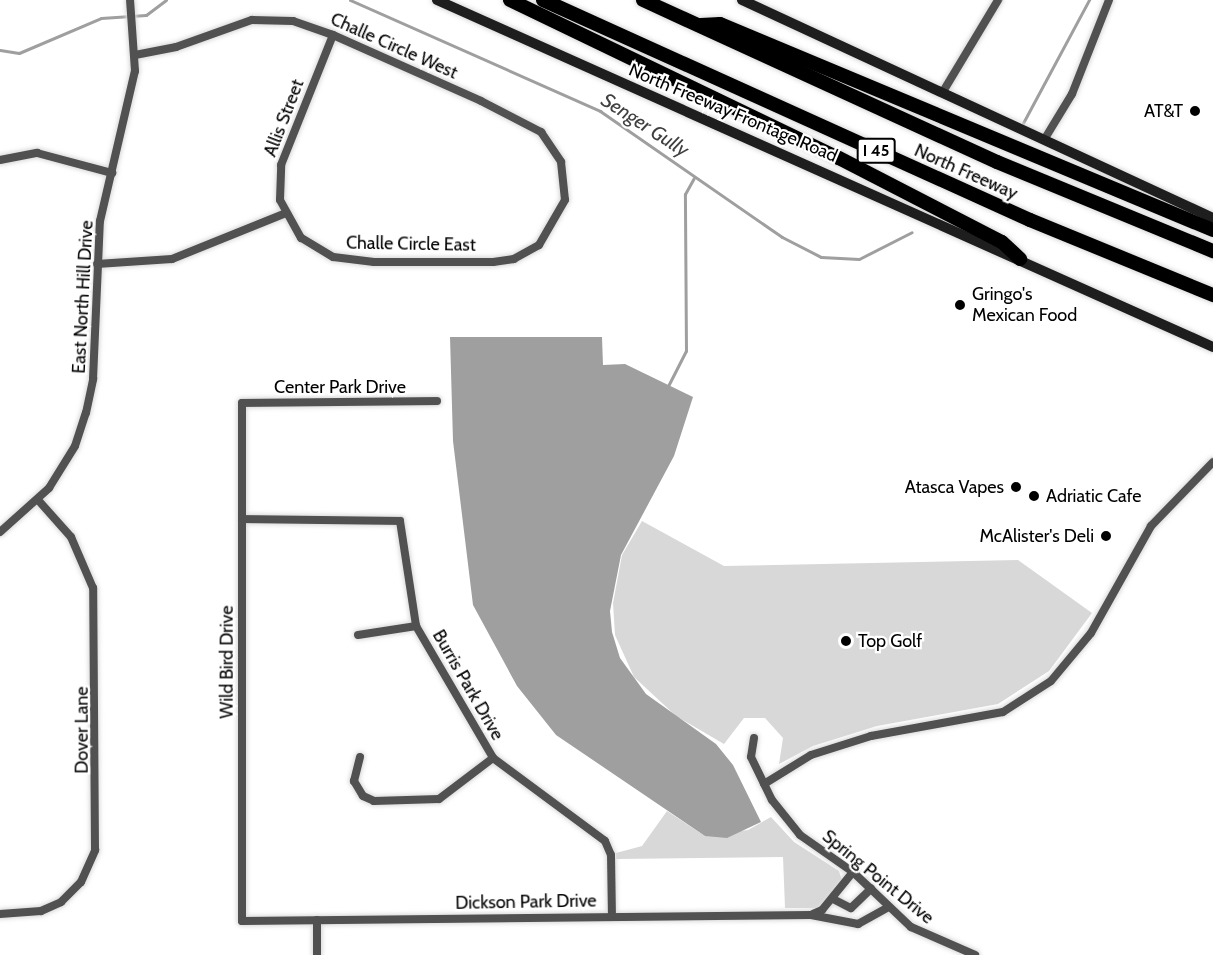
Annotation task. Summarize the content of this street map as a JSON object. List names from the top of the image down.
{
  "streets": {
    "highway": ["I 45", "North Freeway"],
    "main road": ["North Freeway Frontage Road"],
    "street": [
      "Challe Circle West",
      "Allis Street",
      "Challe Circle East",
      "East North Hill Drive",
      "Center Park Drive",
      "Wild Bird Drive",
      "Burris Park Drive",
      "Dover Lane",
      "Spring Point Drive",
      "Dickson Park Drive"
    ]
  },
  "crossings": [
    ["Challe Circle West", "Allis Street"],
    ["Challe Circle West", "Challe Circle East"],
    ["Challe Circle West", "East North Hill Drive"],
    ["Allis Street", "Challe Circle East"],
    ["East North Hill Drive", "Dover Lane"],
    ["Center Park Drive", "Wild Bird Drive"],
    ["Wild Bird Drive", "Burris Park Drive"],
    ["Wild Bird Drive", "Dickson Park Drive"],
    ["Burris Park Drive", "Dickson Park Drive"],
    ["Spring Point Drive", "Dickson Park Drive"]
  ],
  "water": ["Senger Gully"],
  "places": [
    "AT&T",
    "Gringo's Mexican Food",
    "Atasca Vapes",
    "Adriatic Cafe",
    "McAlister's Deli",
    "Top Golf"
  ]
}
